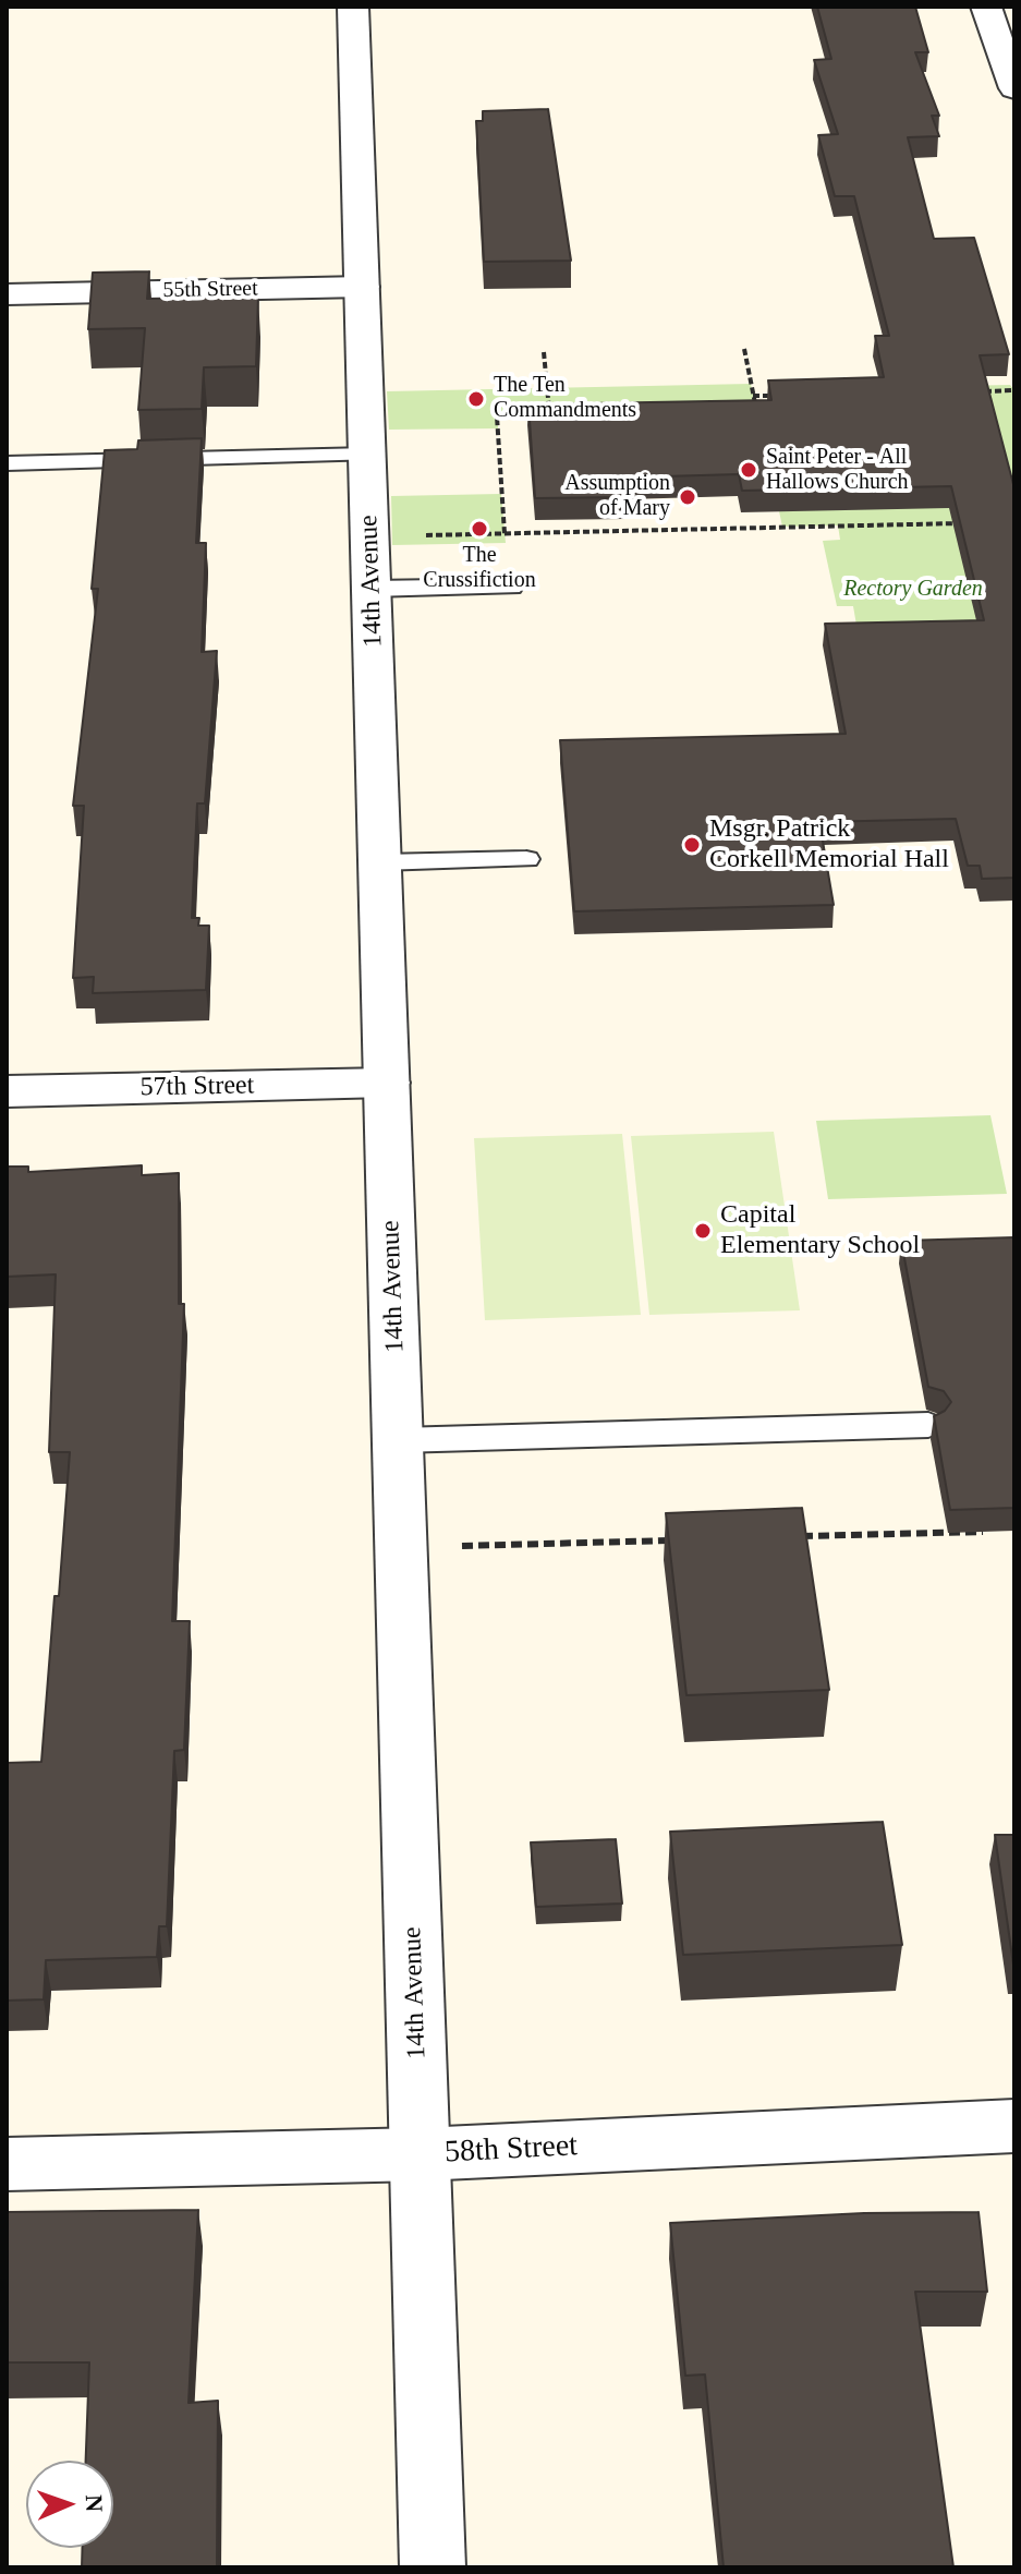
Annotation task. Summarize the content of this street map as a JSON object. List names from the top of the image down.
{
  "streets": {
    "street": [
      "55th Street",
      "14th Avenue",
      "57th Street",
      "58th Street"
    ]
  },
  "crossings": [
    ["55th Street", "14th Avenue"],
    ["14th Avenue", "57th Street"],
    ["14th Avenue", "58th Street"]
  ],
  "parks": ["Rectory Garden"],
  "places": [
    "The Ten Commandments",
    "Saint Peter - All Hallows Church",
    "Assumption of Mary",
    "The Crussifiction",
    "Msgr. Patrick Corkell Memorial Hall",
    "Capital Elementary School"
  ],
  "north": "right"
}
